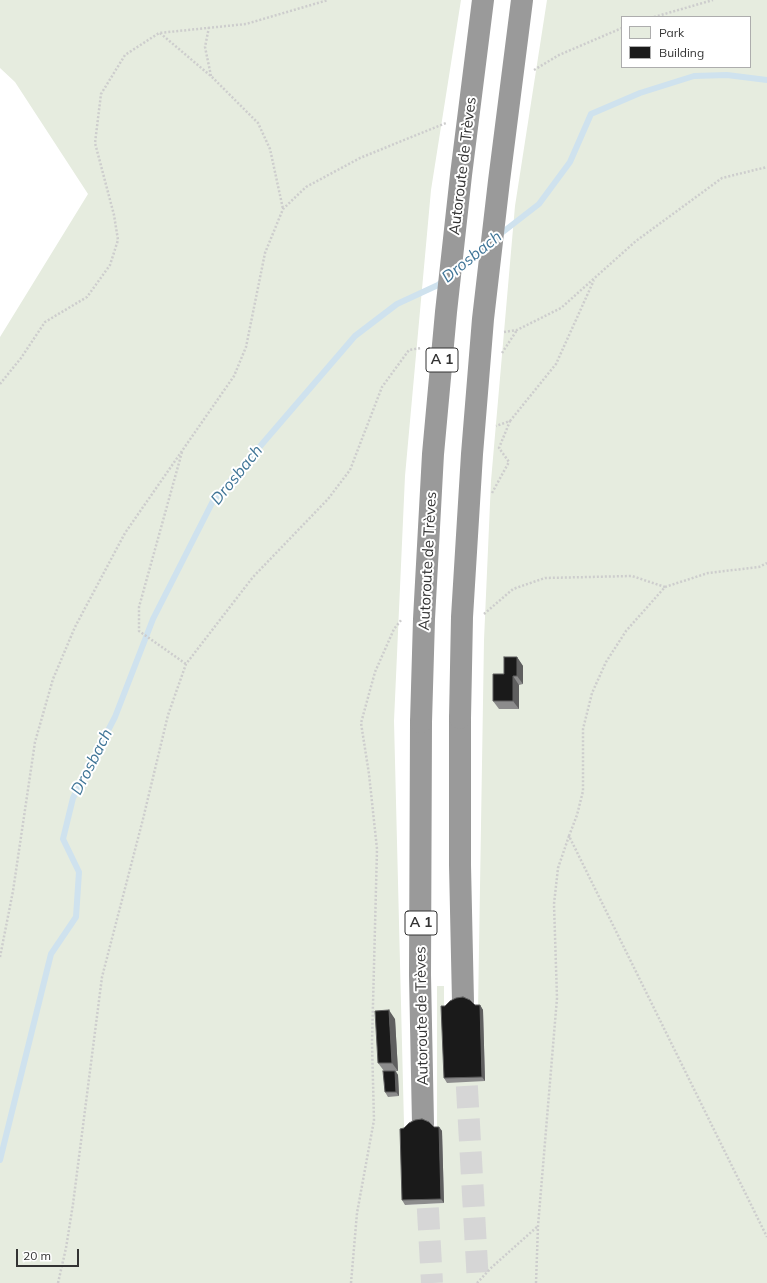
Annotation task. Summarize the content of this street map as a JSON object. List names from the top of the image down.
{
  "streets": {
    "highway": ["Autoroute de Trèves", "A 1"]
  },
  "water": ["Drosbach"],
  "legend": ["Park", "Building"],
  "scale_bar": "20 m"
}
